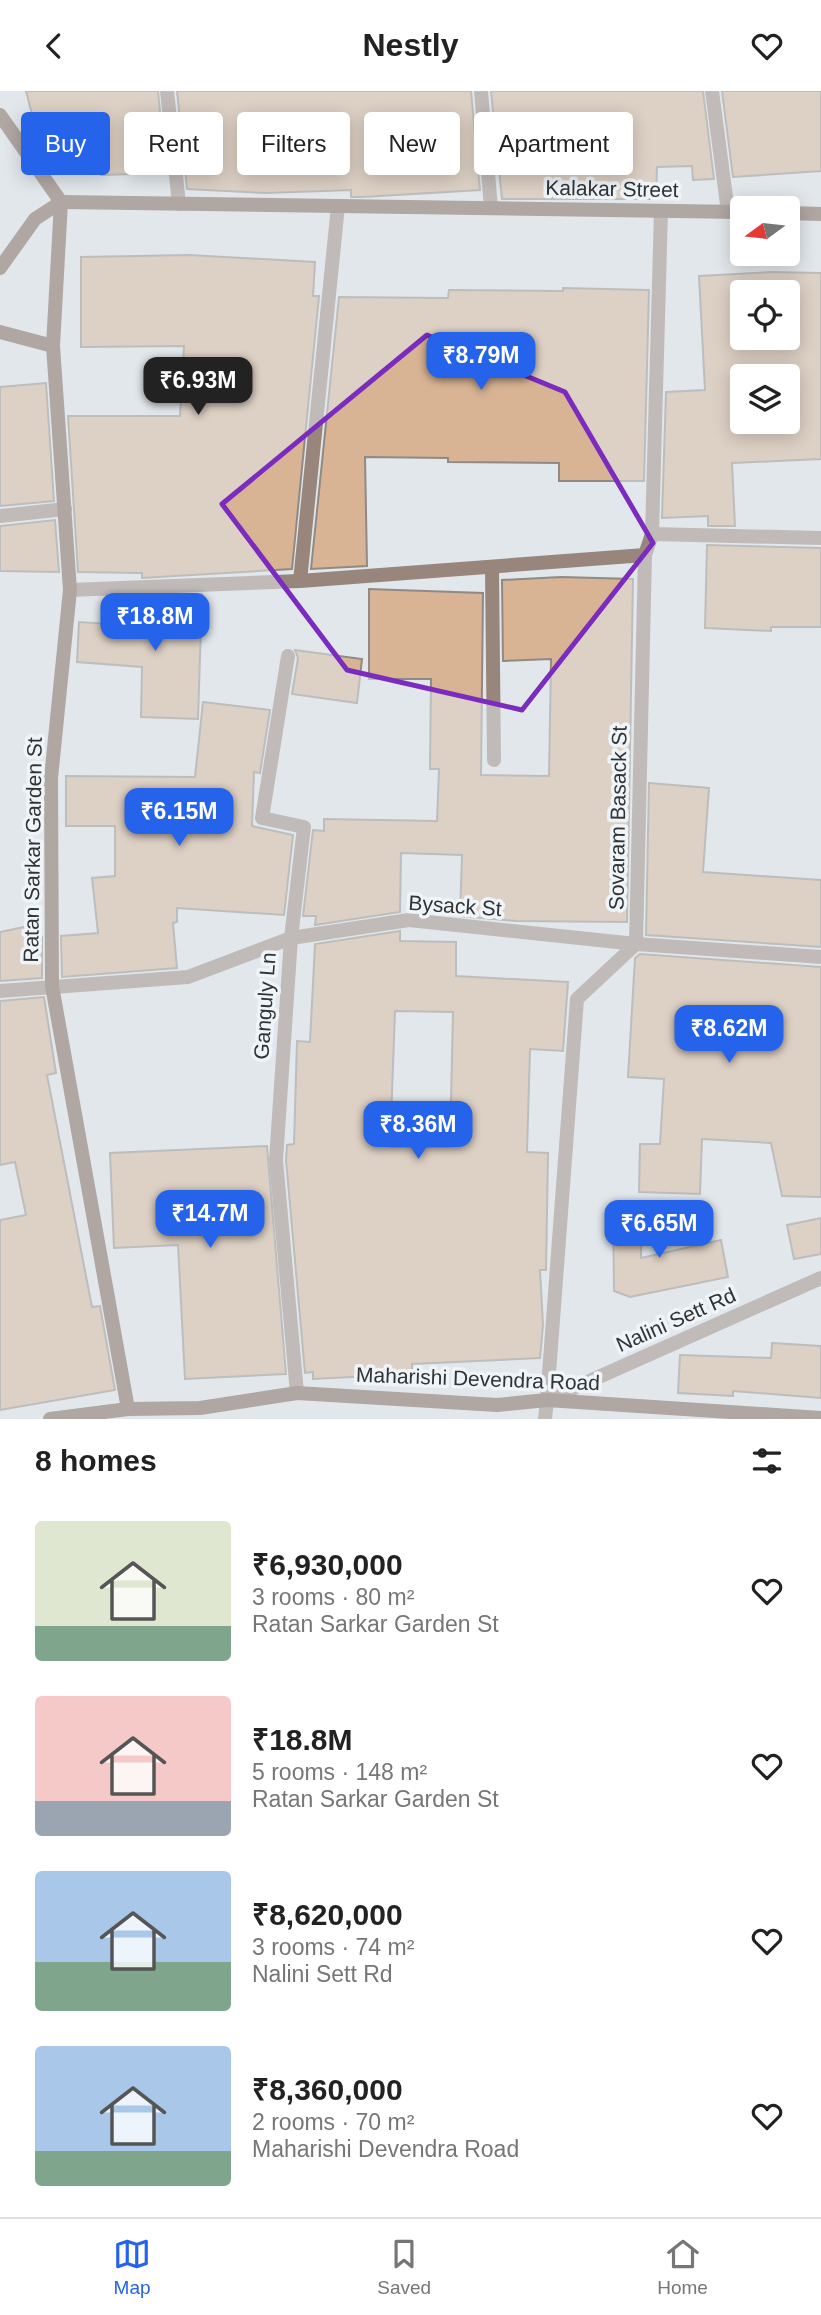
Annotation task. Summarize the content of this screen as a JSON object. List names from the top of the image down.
{
  "streets": {
    "street": [
      "Kalakar Street",
      "Sovaram Basack St",
      "Ratan Sarkar Garden St",
      "Bysack St",
      "Ganguly Ln",
      "Nalini Sett Rd",
      "Maharishi Devendra Road"
    ]
  },
  "crossings": [
    ["Kalakar Street", "Sovaram Basack St"],
    ["Kalakar Street", "Ratan Sarkar Garden St"],
    ["Sovaram Basack St", "Bysack St"],
    ["Ratan Sarkar Garden St", "Bysack St"],
    ["Ratan Sarkar Garden St", "Maharishi Devendra Road"],
    ["Bysack St", "Ganguly Ln"],
    ["Ganguly Ln", "Maharishi Devendra Road"],
    ["Nalini Sett Rd", "Maharishi Devendra Road"]
  ],
  "north": "left",
  "page": {
    "header": "Nestly",
    "chip": [
      "Buy",
      "Rent",
      "Filters",
      "New",
      "Apartment"
    ],
    "price": [
      "₹8.79M",
      "₹6.93M",
      "₹18.8M",
      "₹6.15M",
      "₹8.62M",
      "₹8.36M",
      "₹14.7M",
      "₹6.65M"
    ],
    "heading": "8 homes",
    "list": [
      {
        "name": "₹6,930,000",
        "note": "3 rooms · 80 m² · Ratan Sarkar Garden St"
      },
      {
        "name": "₹18.8M",
        "note": "5 rooms · 148 m² · Ratan Sarkar Garden St"
      },
      {
        "name": "₹8,620,000",
        "note": "3 rooms · 74 m² · Nalini Sett Rd"
      },
      {
        "name": "₹8,360,000",
        "note": "2 rooms · 70 m² · Maharishi Devendra Road"
      }
    ],
    "tabs": ["Map", "Saved", "Home"]
  }
}
